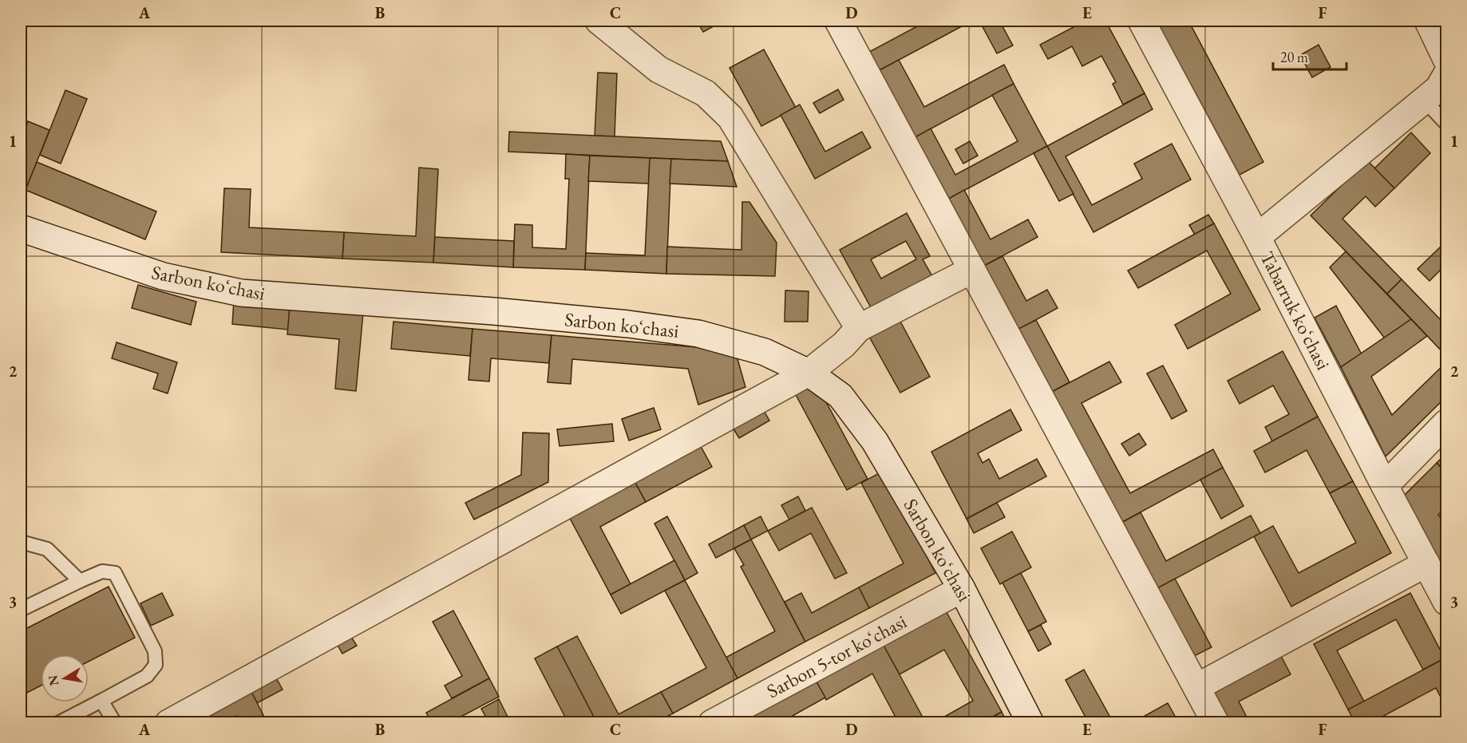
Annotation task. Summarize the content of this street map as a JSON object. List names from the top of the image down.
{
  "streets": {
    "street": ["Sarbon koʻchasi", "Tabarruk koʻchasi", "Sarbon 5-tor koʻchasi"]
  },
  "crossings": [
    ["Sarbon koʻchasi", "Sarbon 5-tor koʻchasi"]
  ],
  "scale_bar": "20 m",
  "north": "left",
  "grid": {
    "columns": [
      "A",
      "B",
      "C",
      "D",
      "E",
      "F"
    ],
    "rows": ["1", "2", "3"]
  }
}
